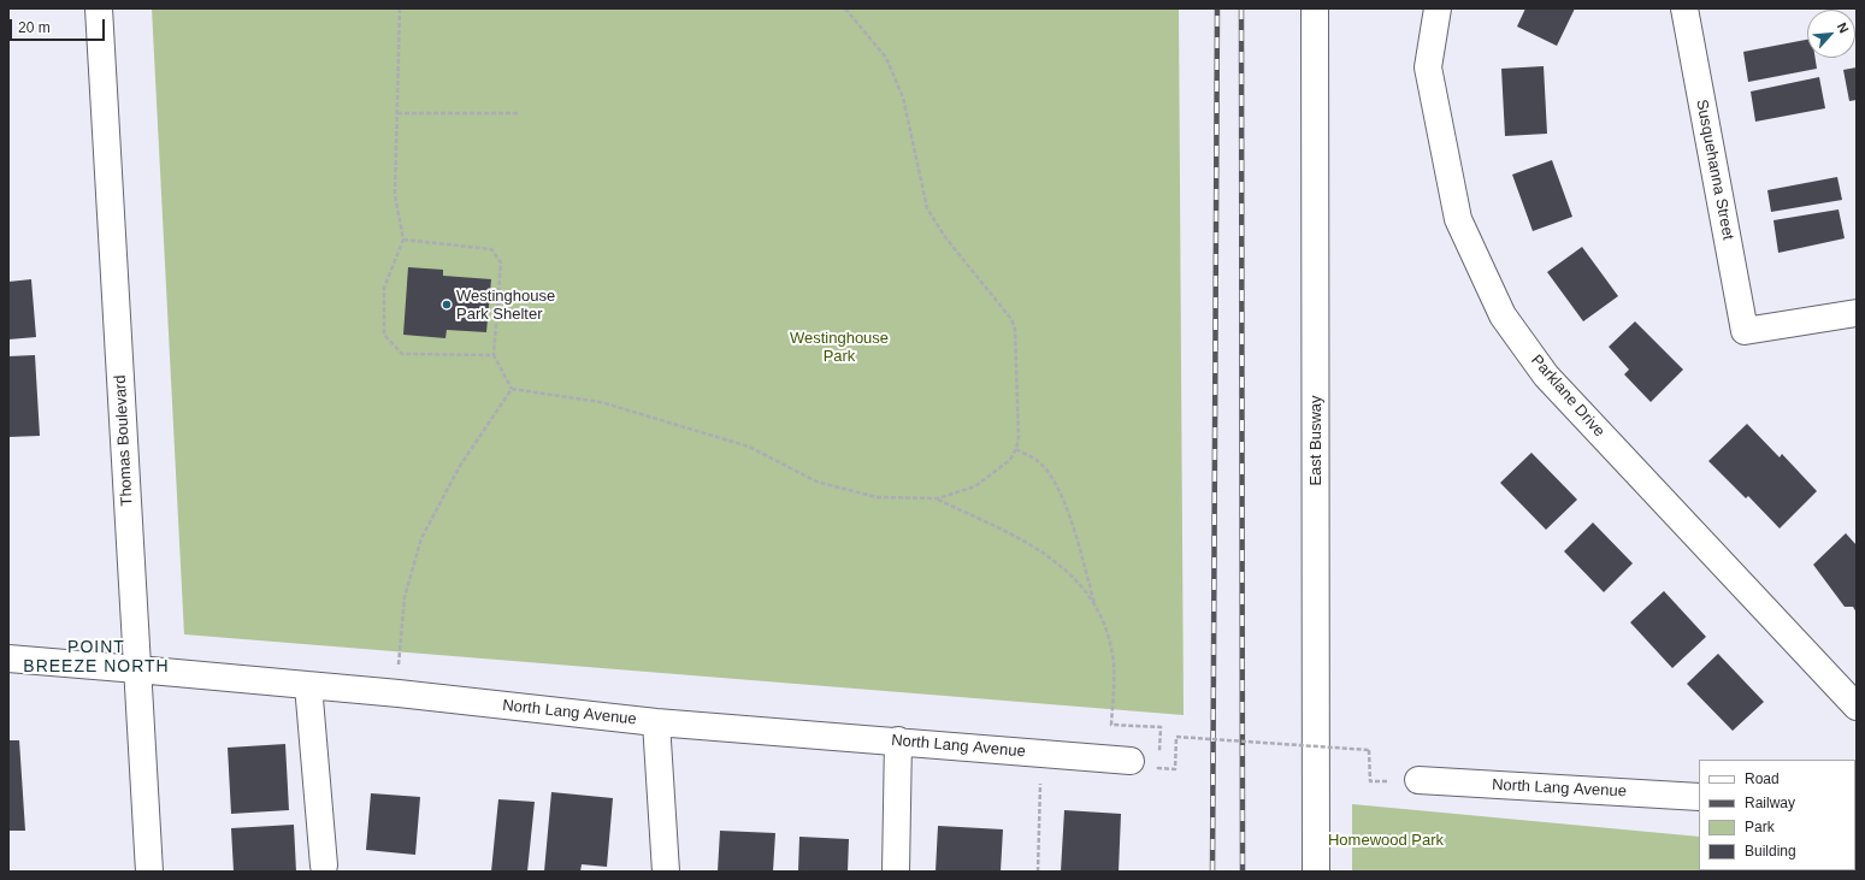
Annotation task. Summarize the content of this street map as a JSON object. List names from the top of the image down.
{
  "streets": {
    "street": [
      "Susquehanna Street",
      "Parklane Drive",
      "Thomas Boulevard",
      "East Busway",
      "North Lang Avenue"
    ]
  },
  "crossings": [
    ["Thomas Boulevard", "North Lang Avenue"]
  ],
  "districts": ["POINT BREEZE NORTH"],
  "parks": ["Westinghouse Park", "Homewood Park"],
  "places": ["Westinghouse Park Shelter"],
  "legend": [
    "Road",
    "Railway",
    "Park",
    "Building"
  ],
  "scale_bar": "20 m",
  "north": "top right"
}
